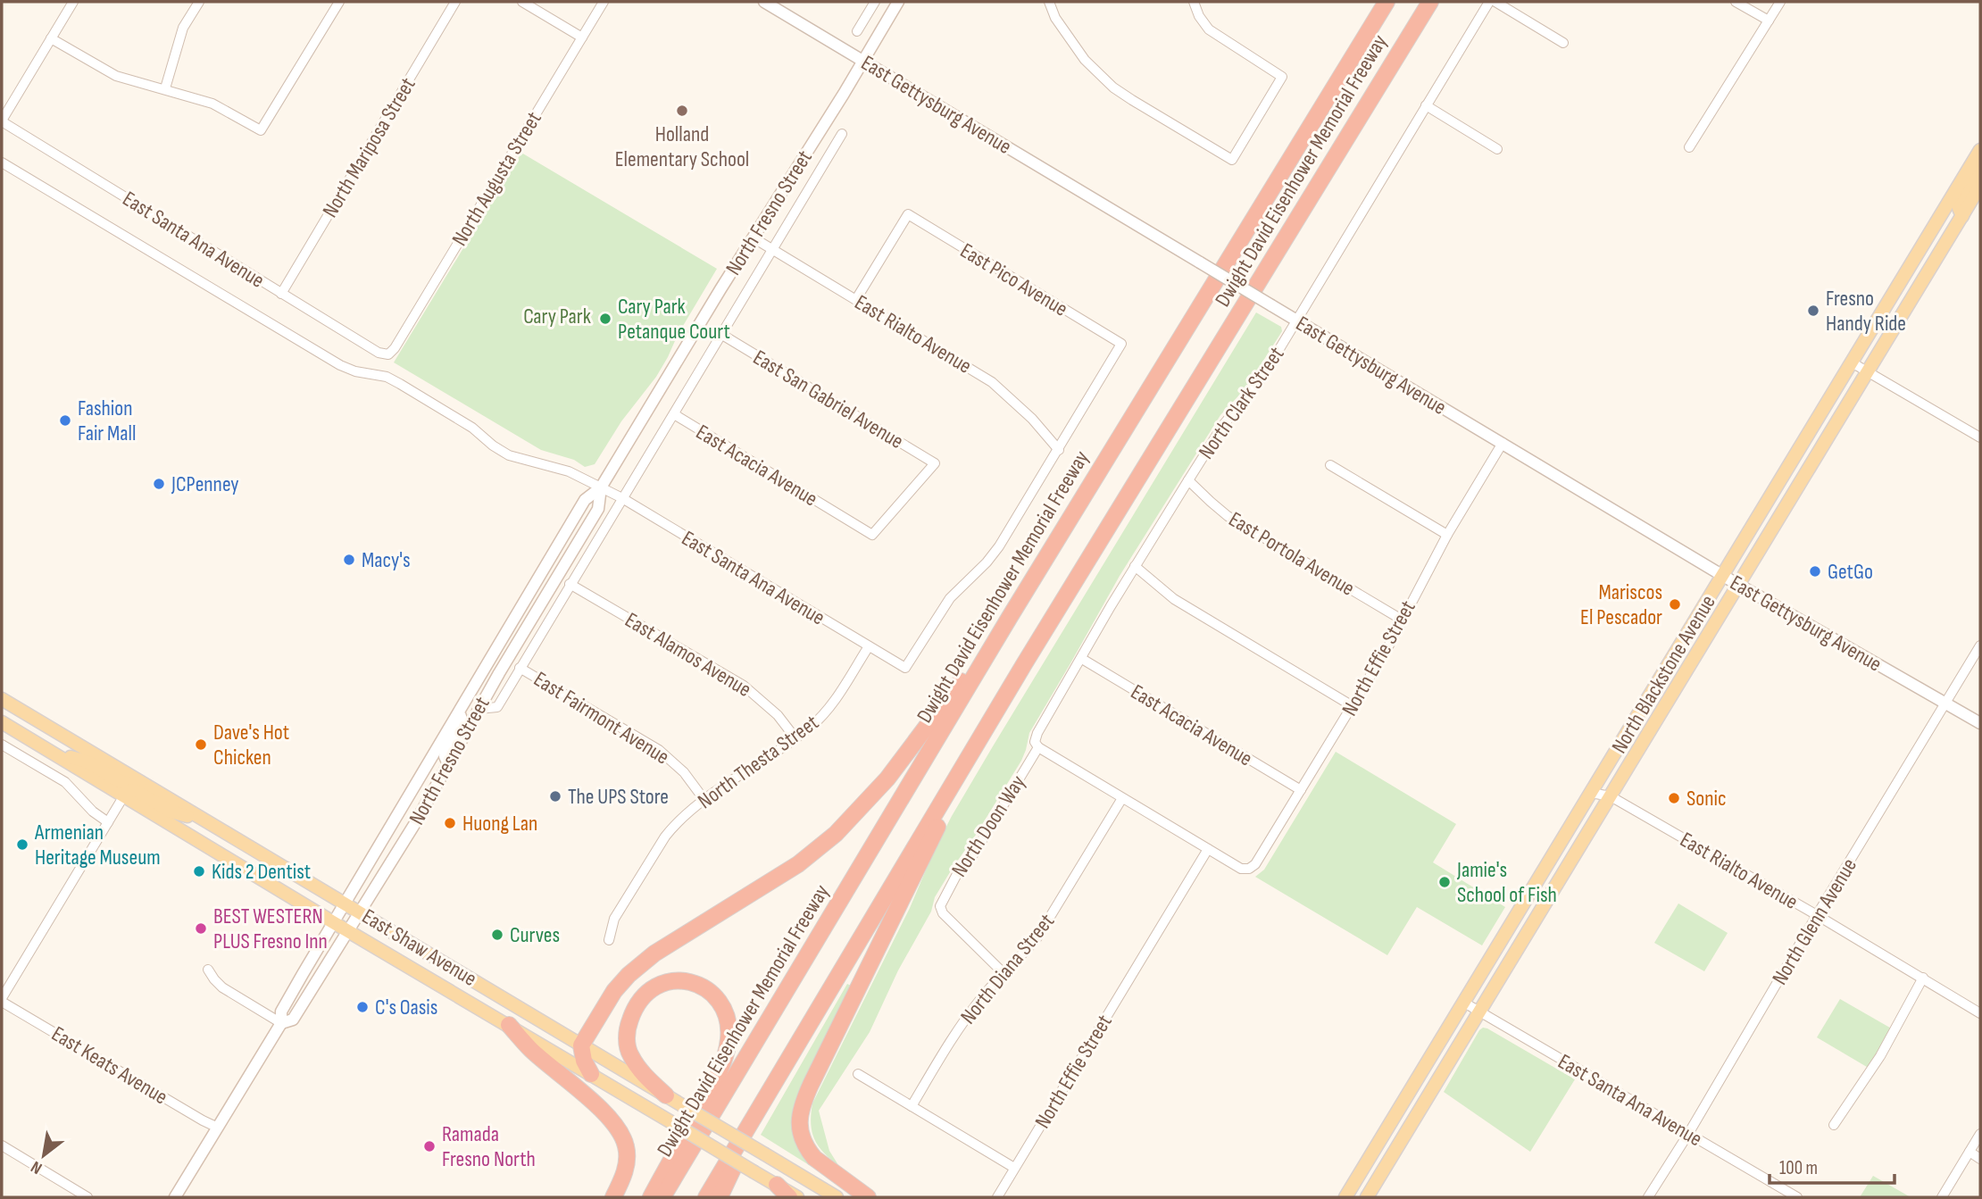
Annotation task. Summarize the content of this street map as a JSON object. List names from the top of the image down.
{
  "streets": {
    "highway": ["Dwight David Eisenhower Memorial Freeway"],
    "main road": [
      "East Gettysburg Avenue",
      "North Fresno Street",
      "North Blackstone Avenue",
      "East Shaw Avenue"
    ],
    "street": [
      "North Mariposa Street",
      "North Augusta Street",
      "East Santa Ana Avenue",
      "East Pico Avenue",
      "East Rialto Avenue",
      "East San Gabriel Avenue",
      "North Clark Street",
      "East Acacia Avenue",
      "East Portola Avenue",
      "East Alamos Avenue",
      "North Effie Street",
      "East Fairmont Avenue",
      "North Thesta Street",
      "North Doon Way",
      "North Glenn Avenue",
      "North Diana Street",
      "East Keats Avenue"
    ]
  },
  "crossings": [
    ["East Gettysburg Avenue", "North Fresno Street"],
    ["East Gettysburg Avenue", "North Clark Street"],
    ["East Gettysburg Avenue", "North Effie Street"],
    ["East Gettysburg Avenue", "North Blackstone Avenue"],
    ["East Gettysburg Avenue", "North Glenn Avenue"],
    ["North Mariposa Street", "East Santa Ana Avenue"],
    ["North Augusta Street", "East Santa Ana Avenue"],
    ["North Fresno Street", "East Santa Ana Avenue"],
    ["North Fresno Street", "East Rialto Avenue"],
    ["North Fresno Street", "East Shaw Avenue"],
    ["North Fresno Street", "East Keats Avenue"],
    ["East Santa Ana Avenue", "East Pico Avenue"],
    ["East Santa Ana Avenue", "East Rialto Avenue"],
    ["East Santa Ana Avenue", "North Blackstone Avenue"],
    ["East Santa Ana Avenue", "North Thesta Street"],
    ["East Santa Ana Avenue", "North Glenn Avenue"],
    ["East Pico Avenue", "East Rialto Avenue"],
    ["East Rialto Avenue", "North Blackstone Avenue"],
    ["East Rialto Avenue", "North Glenn Avenue"],
    ["East San Gabriel Avenue", "East Acacia Avenue"],
    ["North Clark Street", "East Acacia Avenue"],
    ["North Clark Street", "East Portola Avenue"],
    ["North Clark Street", "North Doon Way"],
    ["East Acacia Avenue", "North Effie Street"],
    ["East Portola Avenue", "North Effie Street"],
    ["East Alamos Avenue", "North Thesta Street"],
    ["East Fairmont Avenue", "North Thesta Street"],
    ["North Doon Way", "North Diana Street"]
  ],
  "parks": ["Cary Park"],
  "places": [
    "Holland Elementary School",
    "Fresno Handy Ride",
    "Cary Park Petanque Court",
    "Fashion Fair Mall",
    "JCPenney",
    "Macy's",
    "GetGo",
    "Mariscos El Pescador",
    "Dave's Hot Chicken",
    "The UPS Store",
    "Sonic",
    "Huong Lan",
    "Armenian Heritage Museum",
    "Kids 2 Dentist",
    "Jamie's School of Fish",
    "BEST WESTERN PLUS Fresno Inn",
    "Curves",
    "C's Oasis",
    "Ramada Fresno North"
  ],
  "scale_bar": "100 m",
  "north": "bottom left"
}
